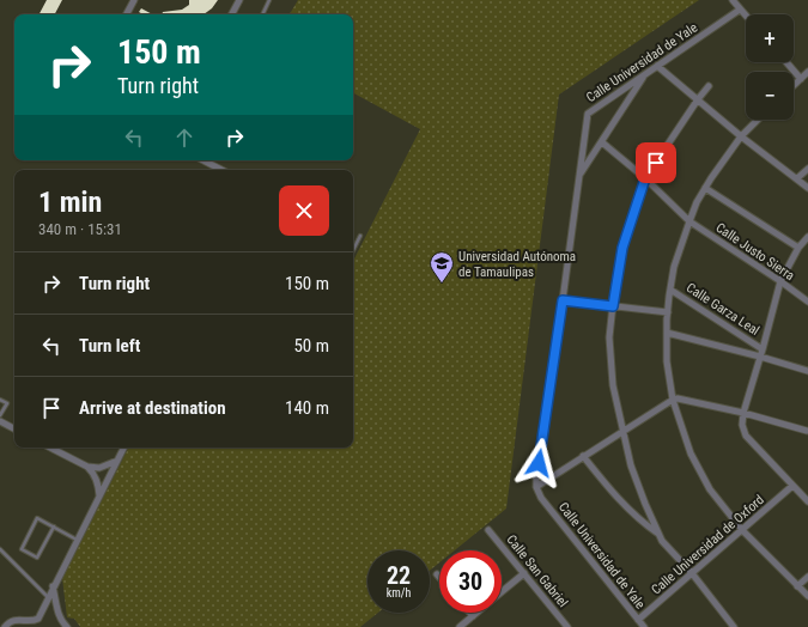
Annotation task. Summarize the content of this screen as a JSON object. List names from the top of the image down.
{
  "streets": {
    "street": [
      "Calle Universidad de Yale",
      "Calle Justo Sierra",
      "Calle Garza Leal",
      "Calle Universidad de Oxford",
      "Calle San Gabriel"
    ]
  },
  "crossings": [
    ["Calle Universidad de Yale", "Calle Universidad de Oxford"]
  ],
  "places": {
    "school or university": ["Universidad Autónoma de Tamaulipas"]
  },
  "page": {
    "map_buttons": ["+", "−"],
    "turn": ["150 m", "Turn right"],
    "heading": ["1 min", "340 m · 15:31"],
    "list": [
      {
        "name": "Turn right",
        "value": "150 m"
      },
      {
        "name": "Turn left",
        "value": "50 m"
      },
      {
        "name": "Arrive at destination",
        "value": "140 m"
      }
    ],
    "speed": "22 km/h",
    "limit": "30"
  }
}
